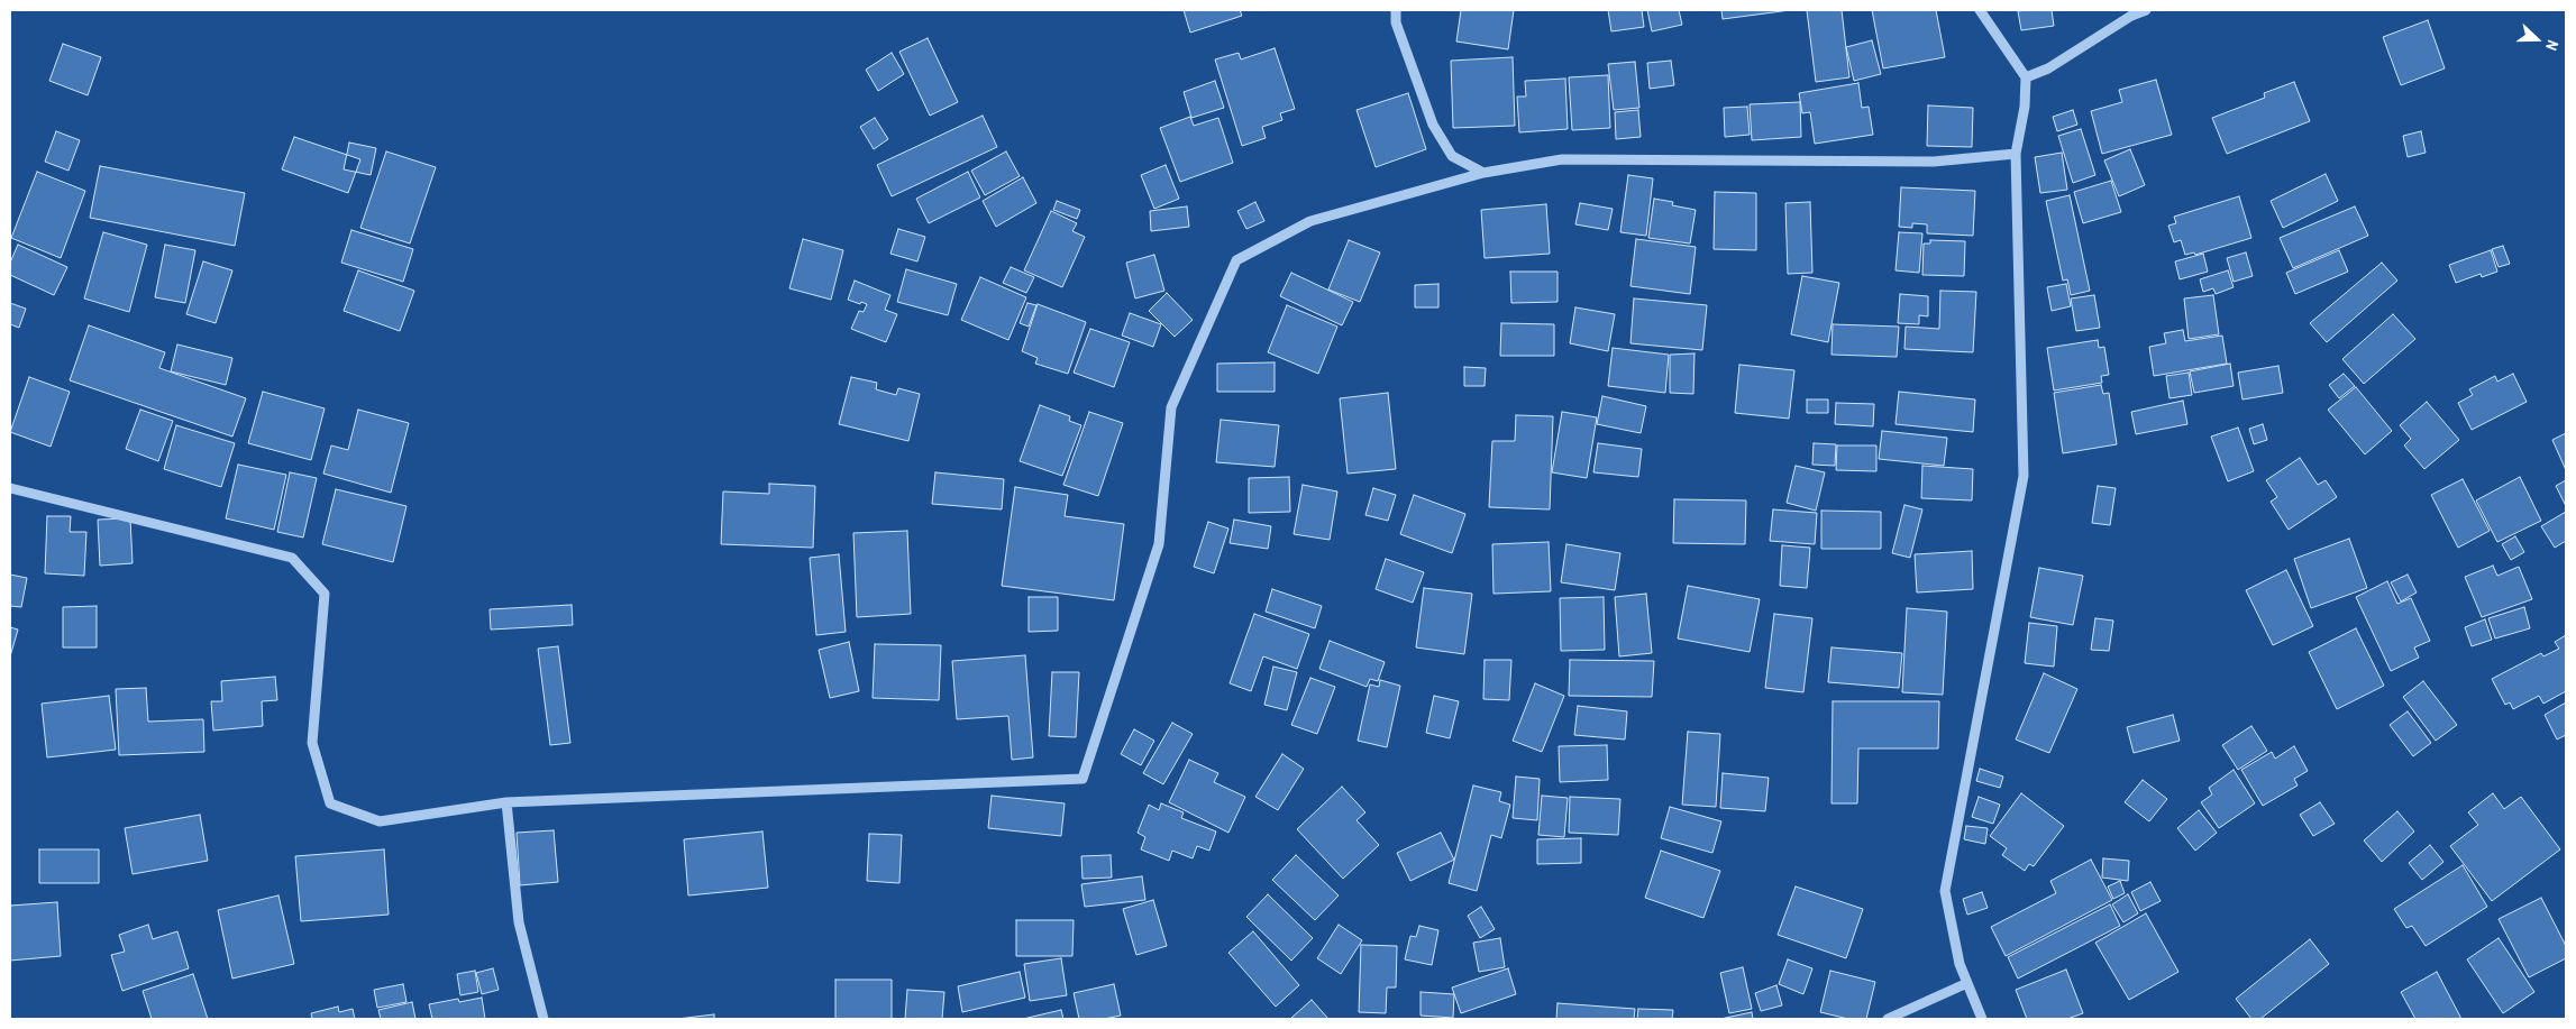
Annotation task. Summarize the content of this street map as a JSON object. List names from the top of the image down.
{
  "north": "right"
}
